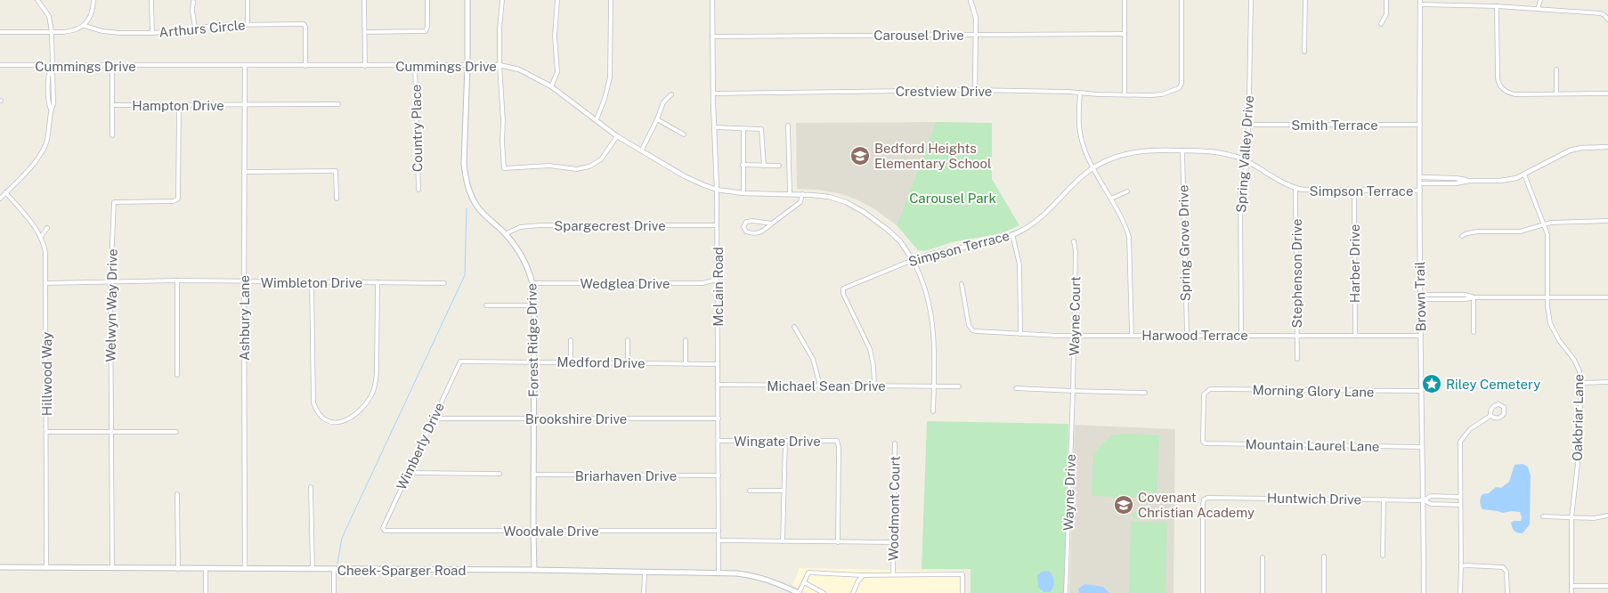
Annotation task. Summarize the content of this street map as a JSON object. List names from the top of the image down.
{
  "streets": {
    "main road": ["Forest Ridge Drive", "Cheek-Sparger Road"],
    "street": [
      "Arthurs Circle",
      "Carousel Drive",
      "Cummings Drive",
      "Crestview Drive",
      "Hampton Drive",
      "Smith Terrace",
      "Country Place",
      "Spring Valley Drive",
      "Simpson Terrace",
      "Spargecrest Drive",
      "Spring Grove Drive",
      "Harber Drive",
      "Stephenson Drive",
      "Wimbleton Drive",
      "Wedglea Drive",
      "McLain Road",
      "Brown Trail",
      "Welwyn Way Drive",
      "Wayne Court",
      "Ashbury Lane",
      "Harwood Terrace",
      "Medford Drive",
      "Hillwood Way",
      "Michael Sean Drive",
      "Morning Glory Lane",
      "Oakbriar Lane",
      "Brookshire Drive",
      "Wingate Drive",
      "Mountain Laurel Lane",
      "Wimberly Drive",
      "Briarhaven Drive",
      "Wayne Drive",
      "Huntwich Drive",
      "Woodmont Court",
      "Woodvale Drive"
    ]
  },
  "crossings": [
    ["Arthurs Circle", "Cummings Drive"],
    ["Carousel Drive", "McLain Road"],
    ["Cummings Drive", "Country Place"],
    ["Cummings Drive", "Simpson Terrace"],
    ["Cummings Drive", "McLain Road"],
    ["Cummings Drive", "Ashbury Lane"],
    ["Cummings Drive", "Forest Ridge Drive"],
    ["Crestview Drive", "McLain Road"],
    ["Hampton Drive", "Welwyn Way Drive"],
    ["Hampton Drive", "Ashbury Lane"],
    ["Smith Terrace", "Spring Valley Drive"],
    ["Smith Terrace", "Brown Trail"],
    ["Spring Valley Drive", "Simpson Terrace"],
    ["Spring Valley Drive", "Harwood Terrace"],
    ["Simpson Terrace", "Spring Grove Drive"],
    ["Simpson Terrace", "Harber Drive"],
    ["Simpson Terrace", "Stephenson Drive"],
    ["Simpson Terrace", "Brown Trail"],
    ["Simpson Terrace", "Michael Sean Drive"],
    ["Spargecrest Drive", "McLain Road"],
    ["Spargecrest Drive", "Forest Ridge Drive"],
    ["Spring Grove Drive", "Harwood Terrace"],
    ["Harber Drive", "Harwood Terrace"],
    ["Stephenson Drive", "Harwood Terrace"],
    ["Wimbleton Drive", "Welwyn Way Drive"],
    ["Wimbleton Drive", "Ashbury Lane"],
    ["Wimbleton Drive", "Hillwood Way"],
    ["Wedglea Drive", "McLain Road"],
    ["Wedglea Drive", "Forest Ridge Drive"],
    ["McLain Road", "Medford Drive"],
    ["McLain Road", "Michael Sean Drive"],
    ["McLain Road", "Brookshire Drive"],
    ["McLain Road", "Wingate Drive"],
    ["McLain Road", "Briarhaven Drive"],
    ["McLain Road", "Woodvale Drive"],
    ["McLain Road", "Cheek-Sparger Road"],
    ["Brown Trail", "Harwood Terrace"],
    ["Brown Trail", "Morning Glory Lane"],
    ["Brown Trail", "Mountain Laurel Lane"],
    ["Brown Trail", "Huntwich Drive"],
    ["Welwyn Way Drive", "Cheek-Sparger Road"],
    ["Wayne Court", "Harwood Terrace"],
    ["Wayne Court", "Wayne Drive"],
    ["Ashbury Lane", "Cheek-Sparger Road"],
    ["Forest Ridge Drive", "Medford Drive"],
    ["Forest Ridge Drive", "Brookshire Drive"],
    ["Forest Ridge Drive", "Briarhaven Drive"],
    ["Forest Ridge Drive", "Woodvale Drive"],
    ["Forest Ridge Drive", "Cheek-Sparger Road"],
    ["Medford Drive", "Wimberly Drive"],
    ["Hillwood Way", "Cheek-Sparger Road"],
    ["Morning Glory Lane", "Mountain Laurel Lane"],
    ["Brookshire Drive", "Wimberly Drive"],
    ["Wimberly Drive", "Woodvale Drive"]
  ],
  "parks": ["Carousel Park"],
  "places": {
    "school or university": ["Bedford Heights Elementary School", "Covenant Christian Academy"],
    "place": ["Riley Cemetery"]
  }
}
